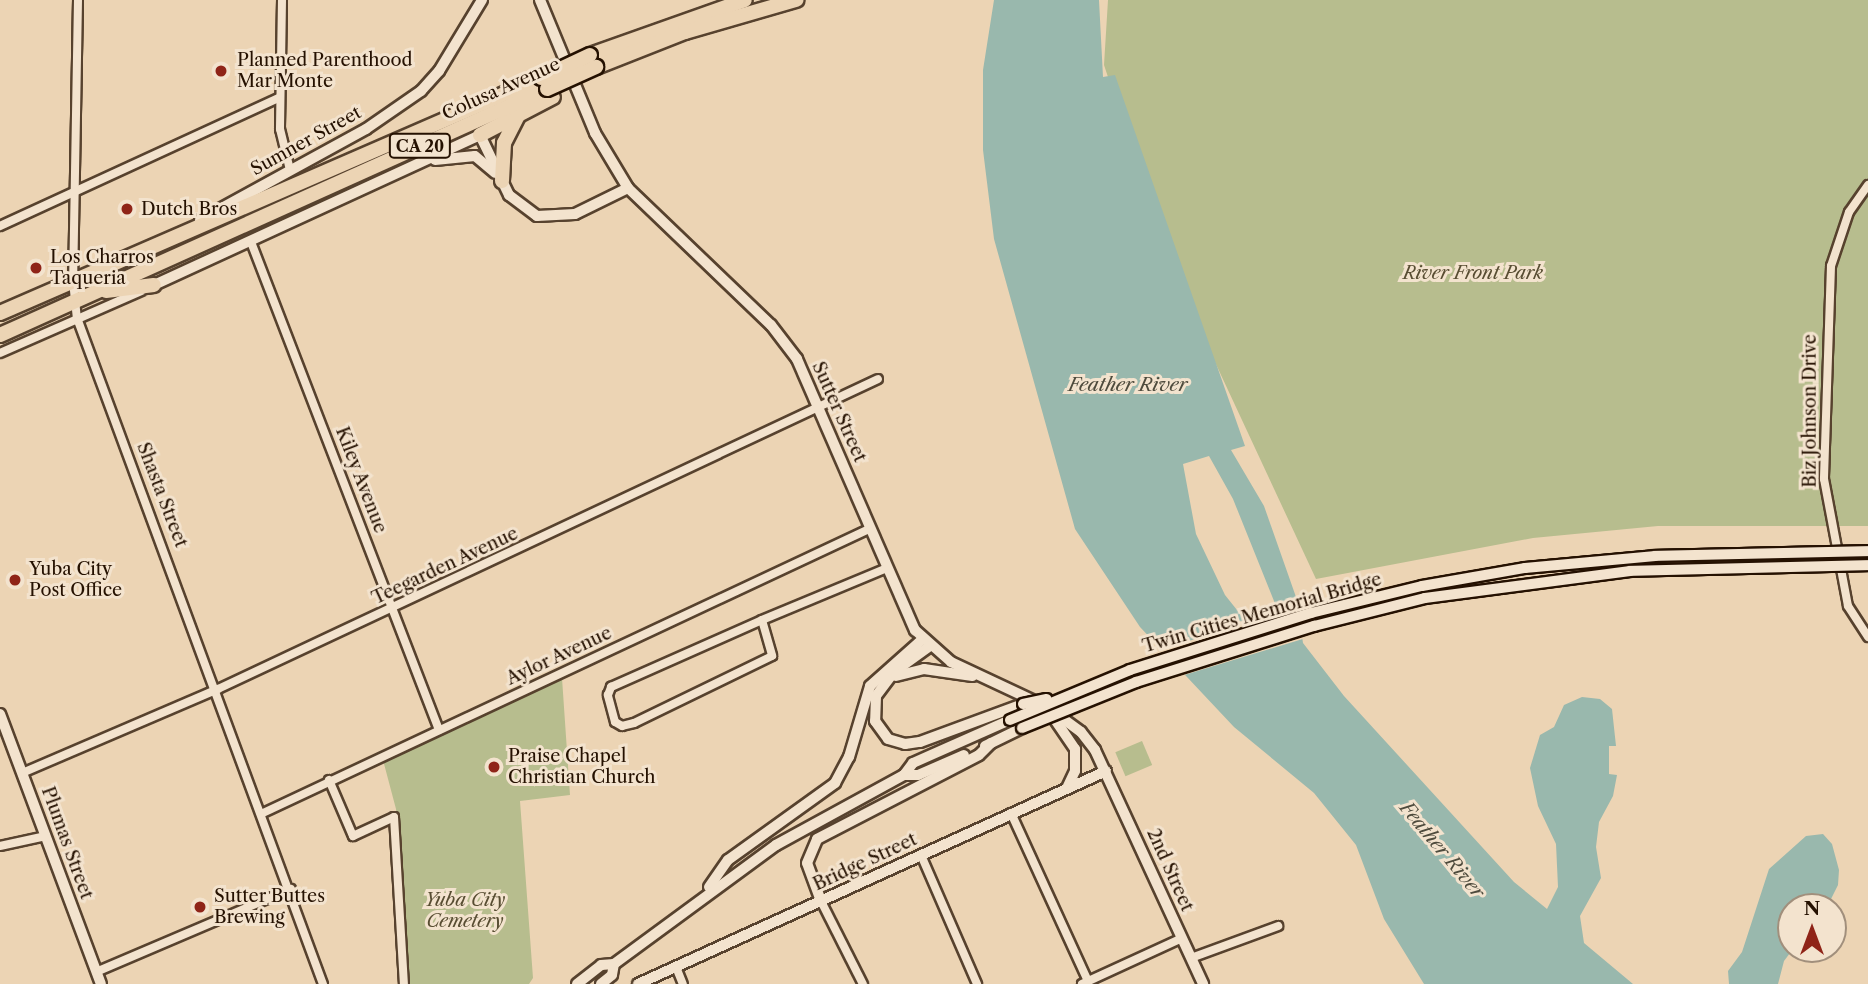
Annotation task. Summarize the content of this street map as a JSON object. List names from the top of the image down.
{
  "streets": {
    "highway": ["Colusa Avenue", "CA 20"],
    "main road": [
      "Sumner Street",
      "Sutter Street",
      "Twin Cities Memorial Bridge",
      "Plumas Street",
      "Bridge Street",
      "2nd Street"
    ],
    "street": [
      "Biz Johnson Drive",
      "Kiley Avenue",
      "Shasta Street",
      "Teegarden Avenue",
      "Aylor Avenue"
    ]
  },
  "crossings": [
    ["Colusa Avenue", "Sumner Street"],
    ["Colusa Avenue", "Kiley Avenue"],
    ["Colusa Avenue", "Shasta Street"],
    ["Sutter Street", "Teegarden Avenue"],
    ["Sutter Street", "Aylor Avenue"],
    ["Sutter Street", "Bridge Street"],
    ["Sutter Street", "2nd Street"],
    ["Kiley Avenue", "Teegarden Avenue"],
    ["Kiley Avenue", "Aylor Avenue"],
    ["Shasta Street", "Teegarden Avenue"],
    ["Shasta Street", "Aylor Avenue"],
    ["Teegarden Avenue", "Plumas Street"],
    ["Bridge Street", "2nd Street"]
  ],
  "water": ["Feather River"],
  "parks": ["River Front Park", "Yuba City Cemetery"],
  "places": [
    "Planned Parenthood Mar Monte",
    "Dutch Bros",
    "Los Charros Taqueria",
    "Yuba City Post Office",
    "Praise Chapel Christian Church",
    "Sutter Buttes Brewing"
  ],
  "north": "top"
}
